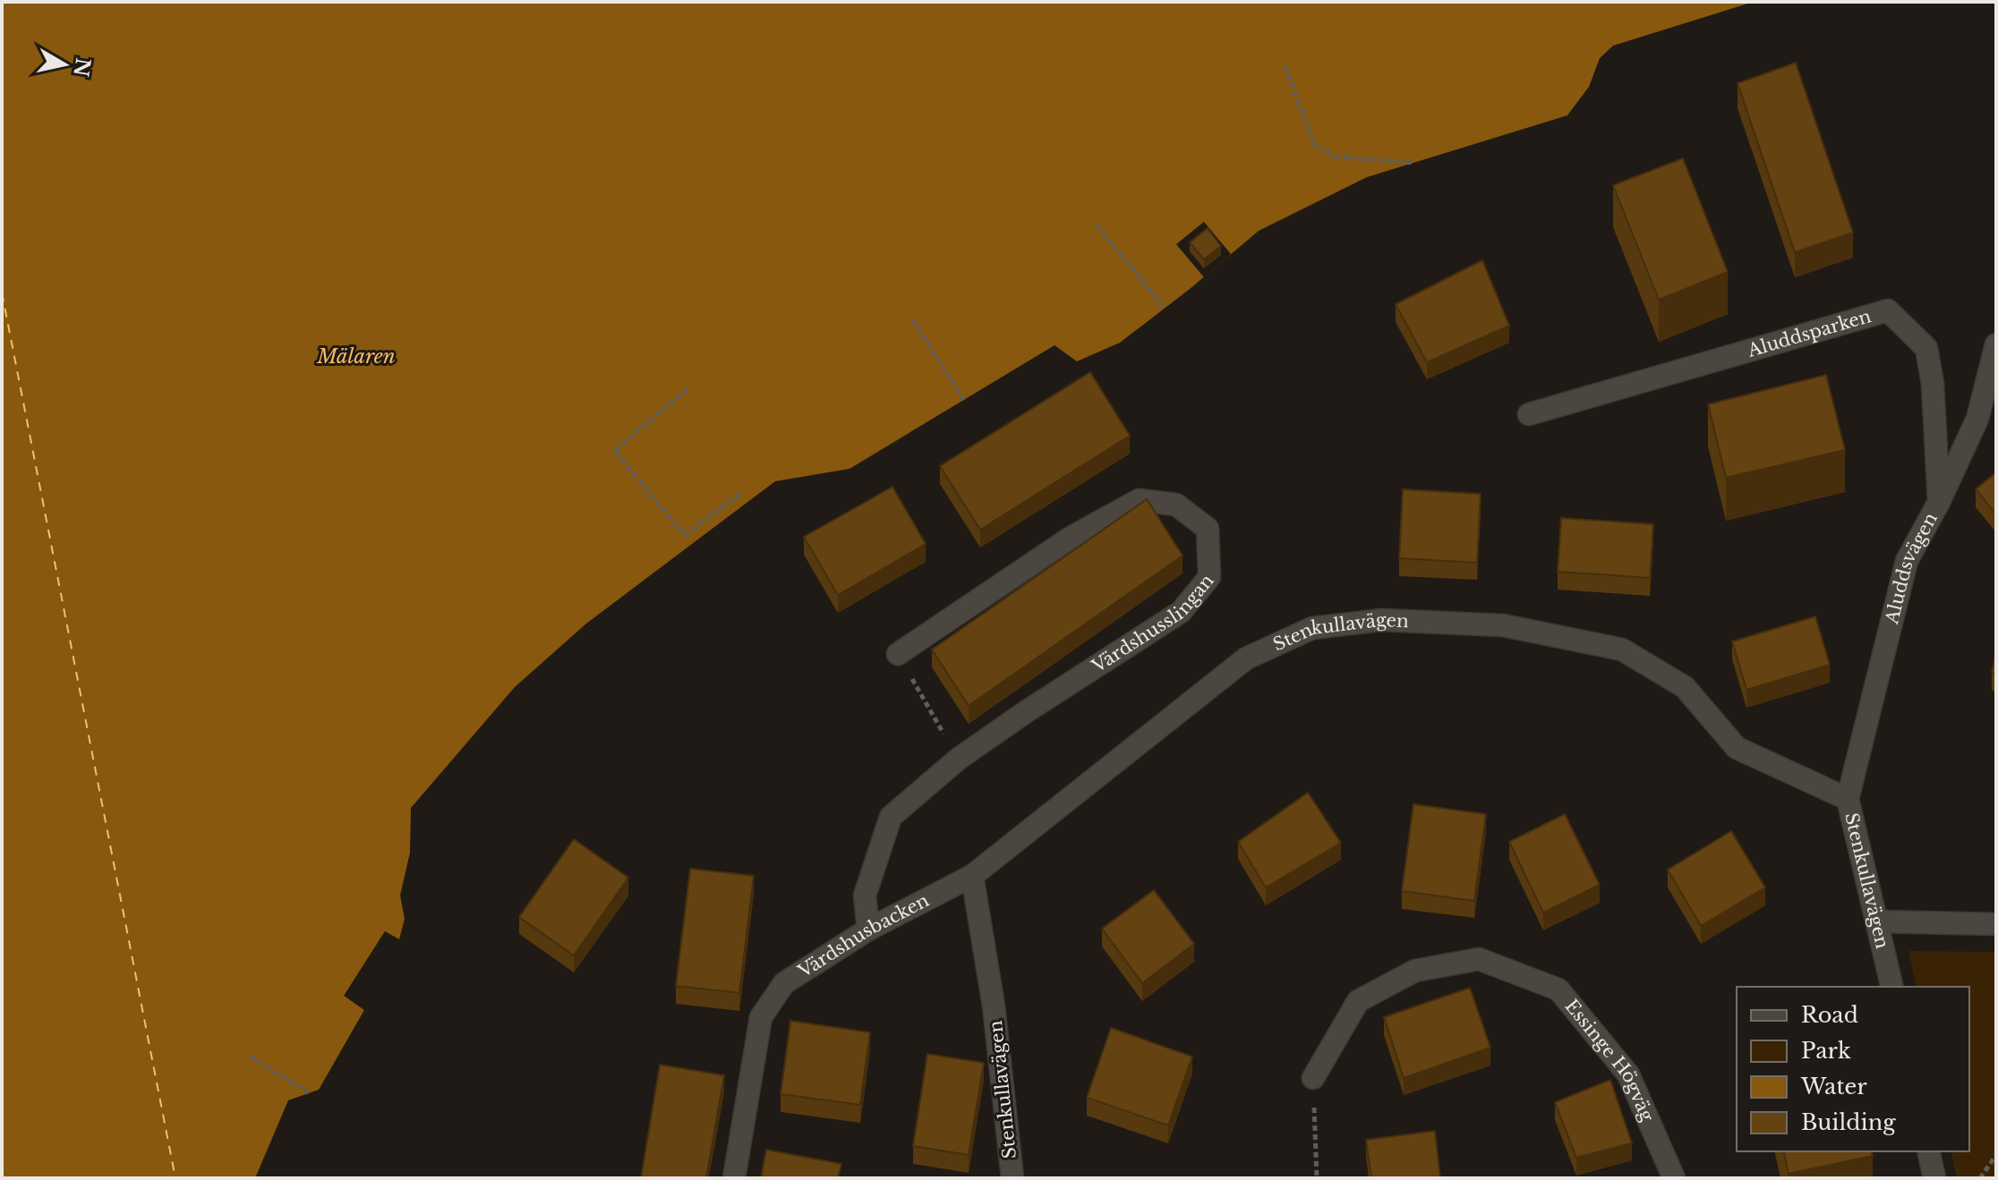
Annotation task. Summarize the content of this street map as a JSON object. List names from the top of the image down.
{
  "streets": {
    "street": [
      "Aluddsparken",
      "Aluddsvägen",
      "Värdshusslingan",
      "Stenkullavägen",
      "Värdshusbacken",
      "Essinge Högväg"
    ]
  },
  "crossings": [
    ["Aluddsparken", "Aluddsvägen"],
    ["Aluddsvägen", "Stenkullavägen"],
    ["Värdshusslingan", "Värdshusbacken"],
    ["Stenkullavägen", "Värdshusbacken"]
  ],
  "water": ["Mälaren"],
  "legend": [
    "Road",
    "Park",
    "Water",
    "Building"
  ],
  "north": "right"
}
